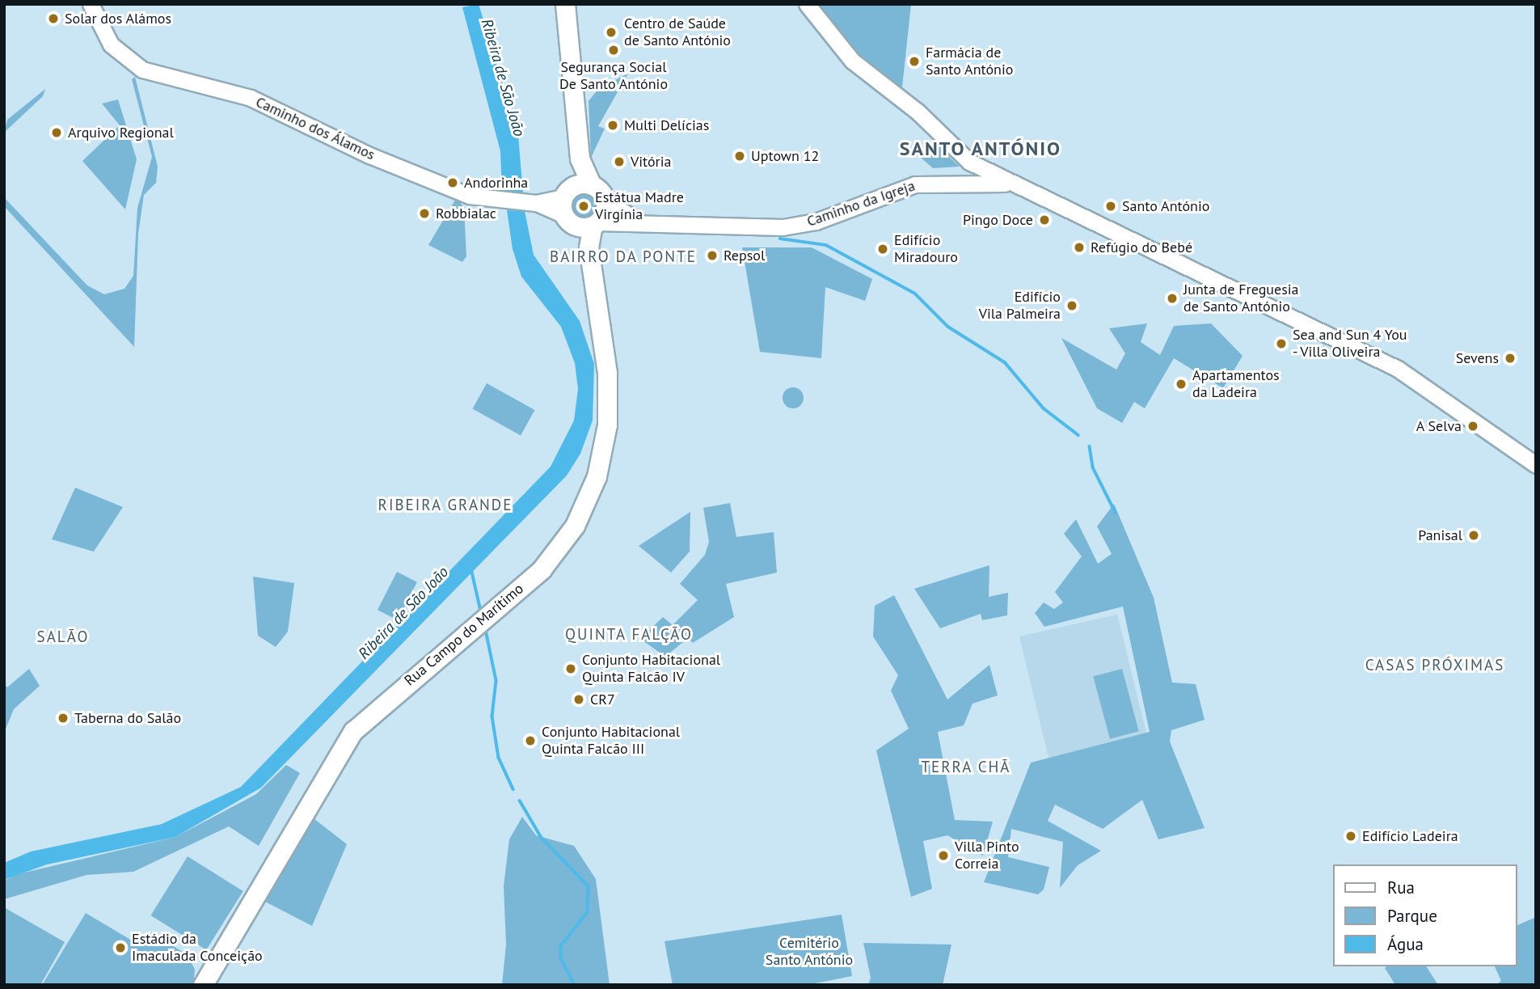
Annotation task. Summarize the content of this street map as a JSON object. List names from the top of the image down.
{
  "streets": {
    "main road": ["Rua Campo do Marítimo"],
    "street": ["Caminho dos Álamos", "Caminho da Igreja"]
  },
  "crossings": [
    ["Caminho dos Álamos", "Rua Campo do Marítimo"],
    ["Caminho da Igreja", "Rua Campo do Marítimo"]
  ],
  "districts": [
    "SANTO ANTÓNIO",
    "BAIRRO DA PONTE",
    "RIBEIRA GRANDE",
    "QUINTA FALÇÃO",
    "SALÃO",
    "CASAS PRÓXIMAS",
    "TERRA CHÃ"
  ],
  "water": ["Ribeira de São João"],
  "parks": ["Cemitério Santo António"],
  "places": [
    "Solar dos Alámos",
    "Centro de Saúde de Santo António",
    "Segurança Social De Santo António",
    "Farmácia de Santo António",
    "Multi Delícias",
    "Arquivo Regional",
    "Uptown 12",
    "Vitória",
    "Andorinha",
    "Estátua Madre Virgínia",
    "Santo António",
    "Robbialac",
    "Pingo Doce",
    "Refúgio do Bebé",
    "Edifício Miradouro",
    "Repsol",
    "Junta de Freguesia de Santo António",
    "Edifício Vila Palmeira",
    "Sea and Sun 4 You - Villa Oliveira",
    "Sevens",
    "Apartamentos da Ladeira",
    "A Selva",
    "Panisal",
    "Conjunto Habitacional Quinta Falcão IV",
    "CR7",
    "Taberna do Salão",
    "Conjunto Habitacional Quinta Falcão III",
    "Edifício Ladeira",
    "Villa Pinto Correia",
    "Estádio da Imaculada Conceição"
  ],
  "legend": ["Rua", "Parque", "Água"]
}
